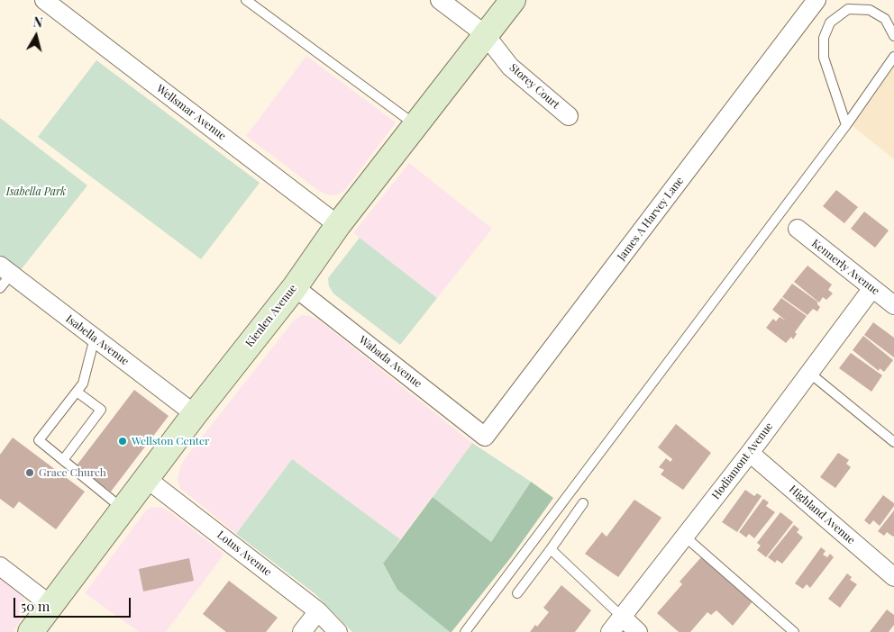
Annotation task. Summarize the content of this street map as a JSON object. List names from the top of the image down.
{
  "streets": {
    "main road": ["Kienlen Avenue"],
    "street": [
      "Storey Court",
      "Wellsmar Avenue",
      "James A Harvey Lane",
      "Kennerly Avenue",
      "Isabella Avenue",
      "Wabada Avenue",
      "Hodiamont Avenue",
      "Highland Avenue",
      "Lotus Avenue"
    ]
  },
  "crossings": [
    ["Storey Court", "Kienlen Avenue"],
    ["Wellsmar Avenue", "Kienlen Avenue"],
    ["James A Harvey Lane", "Wabada Avenue"],
    ["Kennerly Avenue", "Hodiamont Avenue"],
    ["Kienlen Avenue", "Isabella Avenue"],
    ["Kienlen Avenue", "Wabada Avenue"],
    ["Kienlen Avenue", "Lotus Avenue"],
    ["Hodiamont Avenue", "Highland Avenue"]
  ],
  "parks": ["Isabella Park"],
  "places": ["Wellston Center", "Grace Church"],
  "scale_bar": "50 m",
  "north": "top"
}
